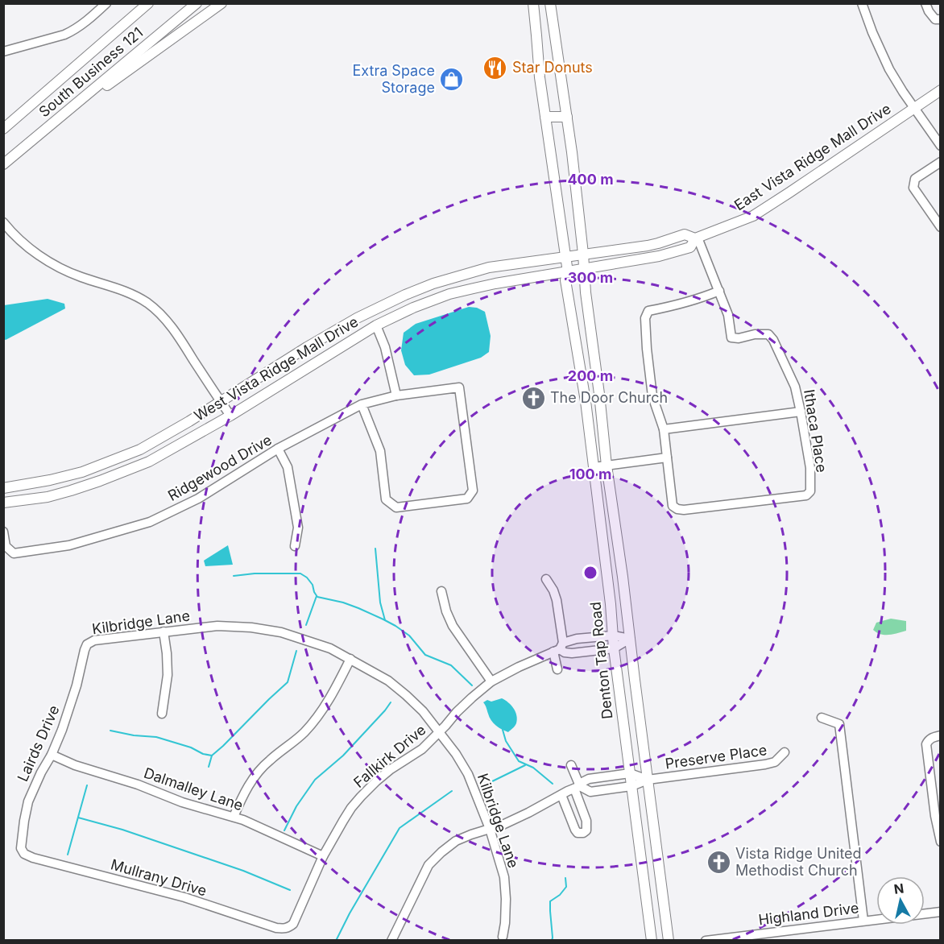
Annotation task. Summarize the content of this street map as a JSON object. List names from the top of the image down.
{
  "streets": {
    "main road": [
      "South Business 121",
      "East Vista Ridge Mall Drive",
      "West Vista Ridge Mall Drive",
      "Denton Tap Road"
    ],
    "street": [
      "Ithaca Place",
      "Ridgewood Drive",
      "Kilbridge Lane",
      "Lairds Drive",
      "Fallkirk Drive",
      "Preserve Place",
      "Dalmalley Lane",
      "Mullrany Drive",
      "Highland Drive"
    ]
  },
  "crossings": [
    ["East Vista Ridge Mall Drive", "West Vista Ridge Mall Drive"],
    ["East Vista Ridge Mall Drive", "Ithaca Place"],
    ["East Vista Ridge Mall Drive", "Denton Tap Road"],
    ["West Vista Ridge Mall Drive", "Denton Tap Road"],
    ["Kilbridge Lane", "Lairds Drive"],
    ["Kilbridge Lane", "Fallkirk Drive"],
    ["Denton Tap Road", "Fallkirk Drive"],
    ["Denton Tap Road", "Preserve Place"],
    ["Lairds Drive", "Dalmalley Lane"],
    ["Lairds Drive", "Mullrany Drive"],
    ["Fallkirk Drive", "Dalmalley Lane"],
    ["Fallkirk Drive", "Mullrany Drive"]
  ],
  "places": {
    "restaurant": ["Star Donuts"],
    "shop": ["Extra Space Storage"],
    "church": ["The Door Church", "Vista Ridge United Methodist Church"]
  },
  "north": "top",
  "rings": [
    "400 m",
    "300 m",
    "200 m",
    "100 m"
  ]
}
